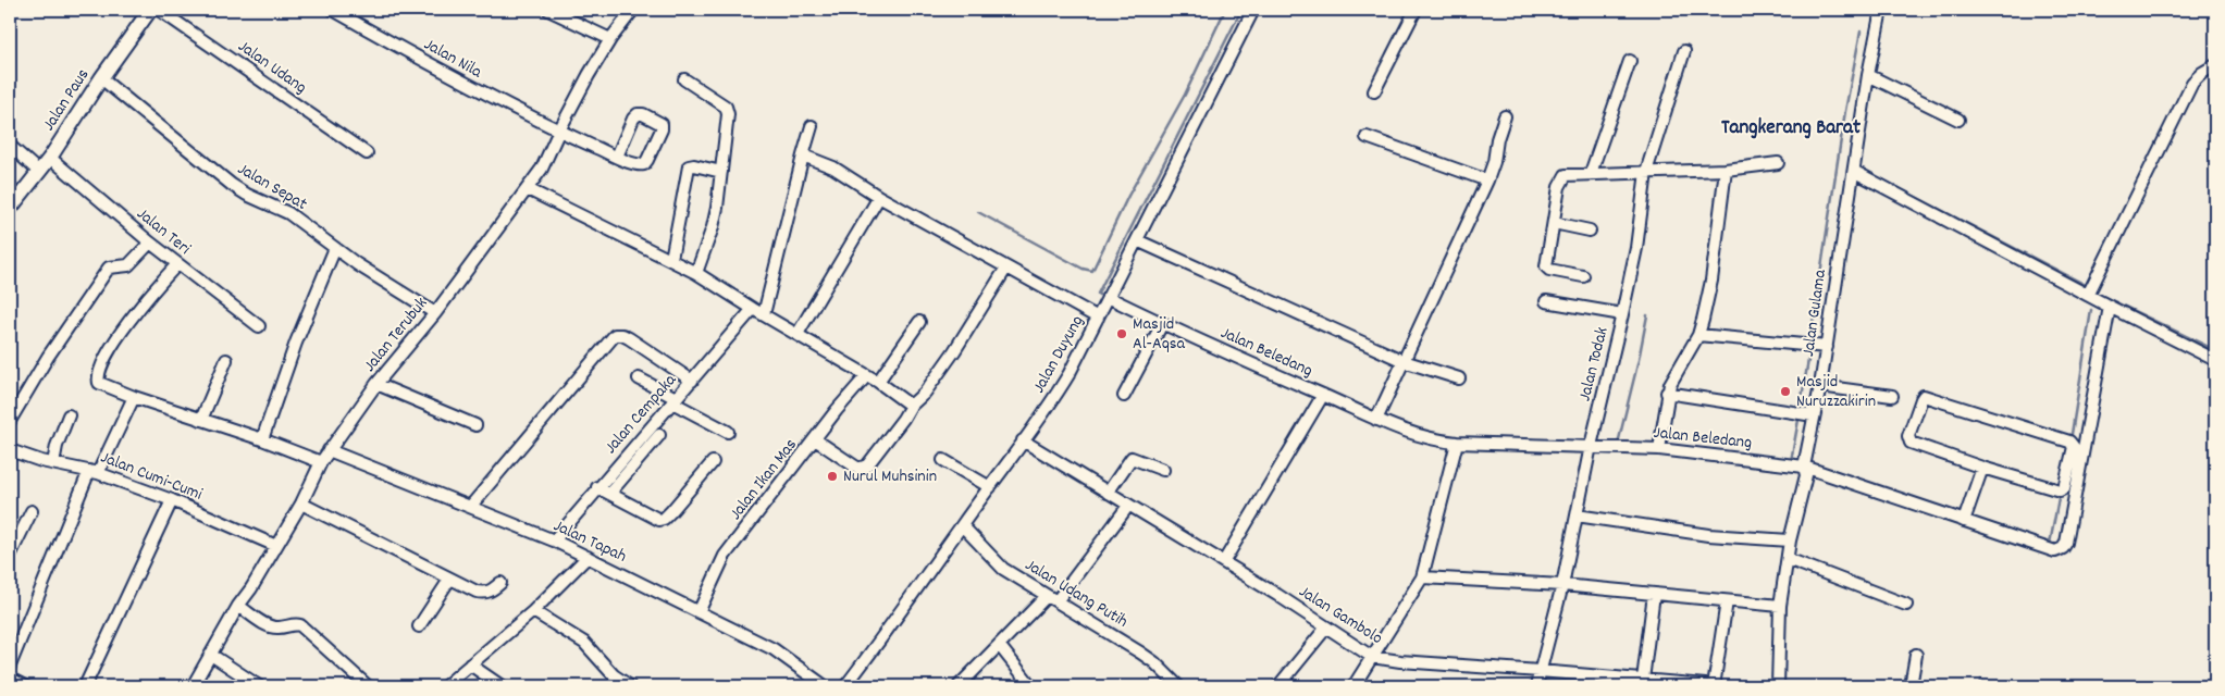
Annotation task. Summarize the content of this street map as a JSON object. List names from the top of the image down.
{
  "streets": {
    "main road": ["Jalan Paus"],
    "street": [
      "Jalan Nila",
      "Jalan Udang",
      "Jalan Sepat",
      "Jalan Teri",
      "Jalan Gulama",
      "Jalan Terubuk",
      "Jalan Beledang",
      "Jalan Duyung",
      "Jalan Todak",
      "Jalan Cempaka",
      "Jalan Cumi-Cumi",
      "Jalan Ikan Mas",
      "Jalan Tapah",
      "Jalan Udang Putih",
      "Jalan Gambolo"
    ]
  },
  "crossings": [
    ["Jalan Nila", "Jalan Terubuk"],
    ["Jalan Paus", "Jalan Sepat"],
    ["Jalan Paus", "Jalan Teri"],
    ["Jalan Sepat", "Jalan Terubuk"],
    ["Jalan Gulama", "Jalan Beledang"],
    ["Jalan Terubuk", "Jalan Cumi-Cumi"],
    ["Jalan Terubuk", "Jalan Tapah"],
    ["Jalan Beledang", "Jalan Duyung"],
    ["Jalan Beledang", "Jalan Todak"],
    ["Jalan Duyung", "Jalan Udang Putih"],
    ["Jalan Duyung", "Jalan Gambolo"],
    ["Jalan Todak", "Jalan Gambolo"],
    ["Jalan Cempaka", "Jalan Tapah"],
    ["Jalan Ikan Mas", "Jalan Tapah"]
  ],
  "districts": ["Tangkerang Barat"],
  "places": ["Masjid Al-Aqsa", "Masjid Nuruzzakirin", "Nurul Muhsinin"]
}
